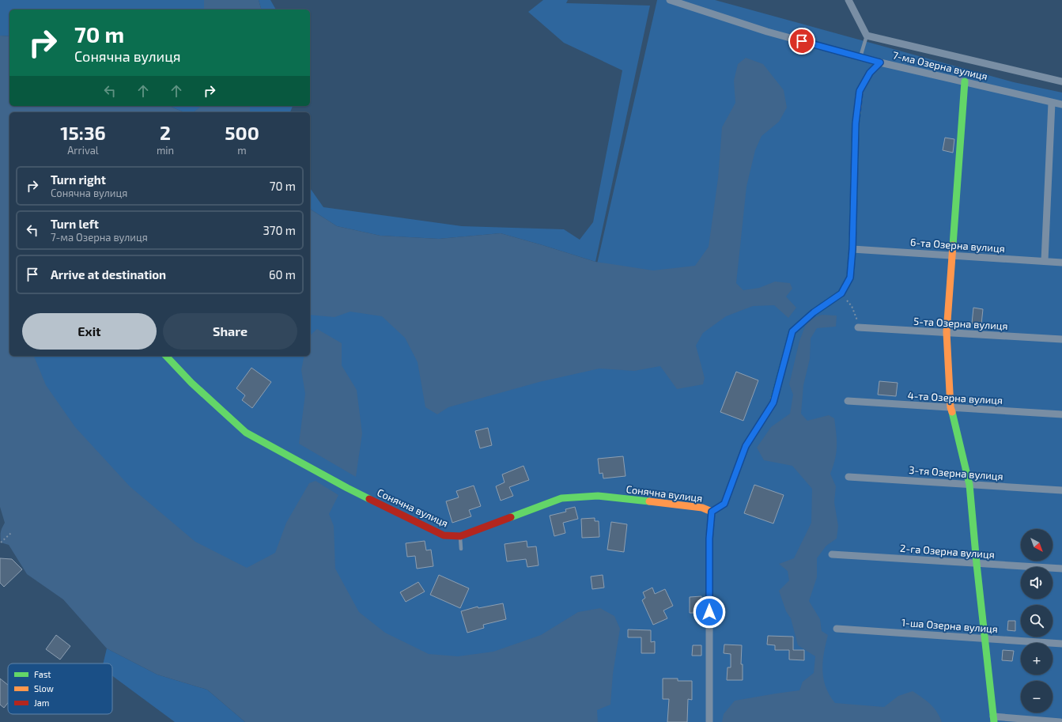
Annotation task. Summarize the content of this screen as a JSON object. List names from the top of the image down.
{
  "streets": {
    "street": [
      "7-ма Озерна вулиця",
      "6-та Озерна вулиця",
      "5-та Озерна вулиця",
      "4-та Озерна вулиця",
      "3-тя Озерна вулиця",
      "Сонячна вулиця",
      "2-га Озерна вулиця",
      "1-ша Озерна вулиця"
    ]
  },
  "crossings": [
    ["7-ма Озерна вулиця", "Сонячна вулиця"],
    ["6-та Озерна вулиця", "Сонячна вулиця"]
  ],
  "legend": ["Fast", "Slow", "Jam"],
  "north": "bottom right",
  "page": {
    "turn": ["70 m", "Сонячна вулиця"],
    "eta": [
      "15:36",
      "Arrival",
      "2",
      "min",
      "500",
      "m"
    ],
    "list": [
      {
        "name": "Turn right",
        "note": "Сонячна вулиця",
        "value": "70 m"
      },
      {
        "name": "Turn left",
        "note": "7-ма Озерна вулиця",
        "value": "370 m"
      },
      {
        "name": "Arrive at destination",
        "value": "60 m"
      }
    ],
    "buttons": ["Exit", "Share"],
    "map_buttons": ["+", "−"]
  }
}
